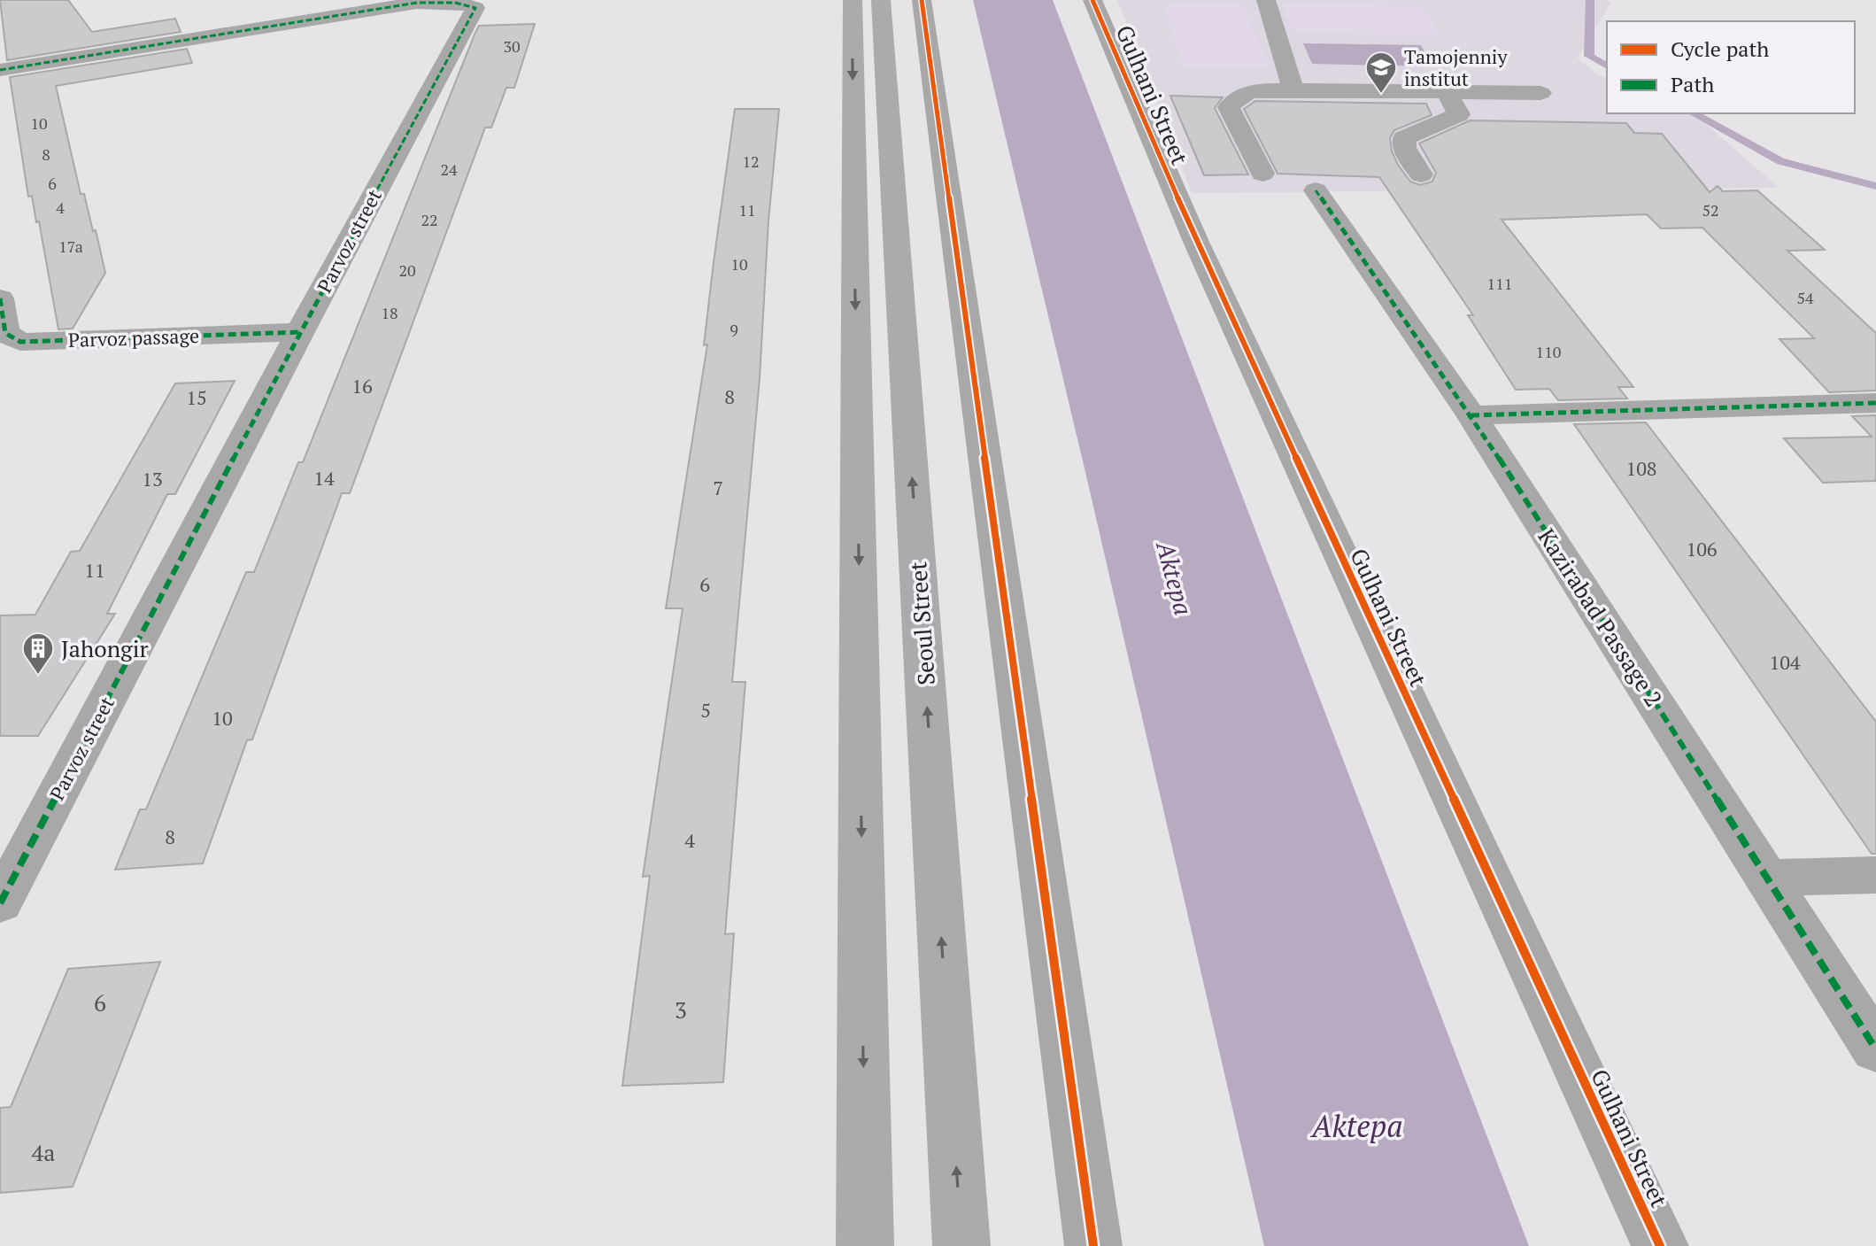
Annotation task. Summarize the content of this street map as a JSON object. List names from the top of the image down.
{
  "streets": {
    "main road": ["Seoul Street"],
    "street": [
      "Gulhani Street",
      "Parvoz street",
      "Parvoz passage",
      "Kazirabad Passage 2"
    ]
  },
  "crossings": [
    ["Parvoz street", "Parvoz passage"]
  ],
  "water": ["Aktepa"],
  "places": {
    "school or university": ["Tamojenniy institut"],
    "building": ["Jahongir"]
  },
  "house_numbers": [
    "30",
    "10",
    "8",
    "12",
    "24",
    "6",
    "4",
    "11",
    "52",
    "22",
    "17а",
    "10",
    "20",
    "111",
    "54",
    "18",
    "9",
    "110",
    "16",
    "8",
    "15",
    "108",
    "14",
    "13",
    "7",
    "106",
    "11",
    "6",
    "104",
    "5",
    "10",
    "8",
    "4",
    "6",
    "3",
    "4a"
  ],
  "legend": ["Cycle path", "Path"]
}
